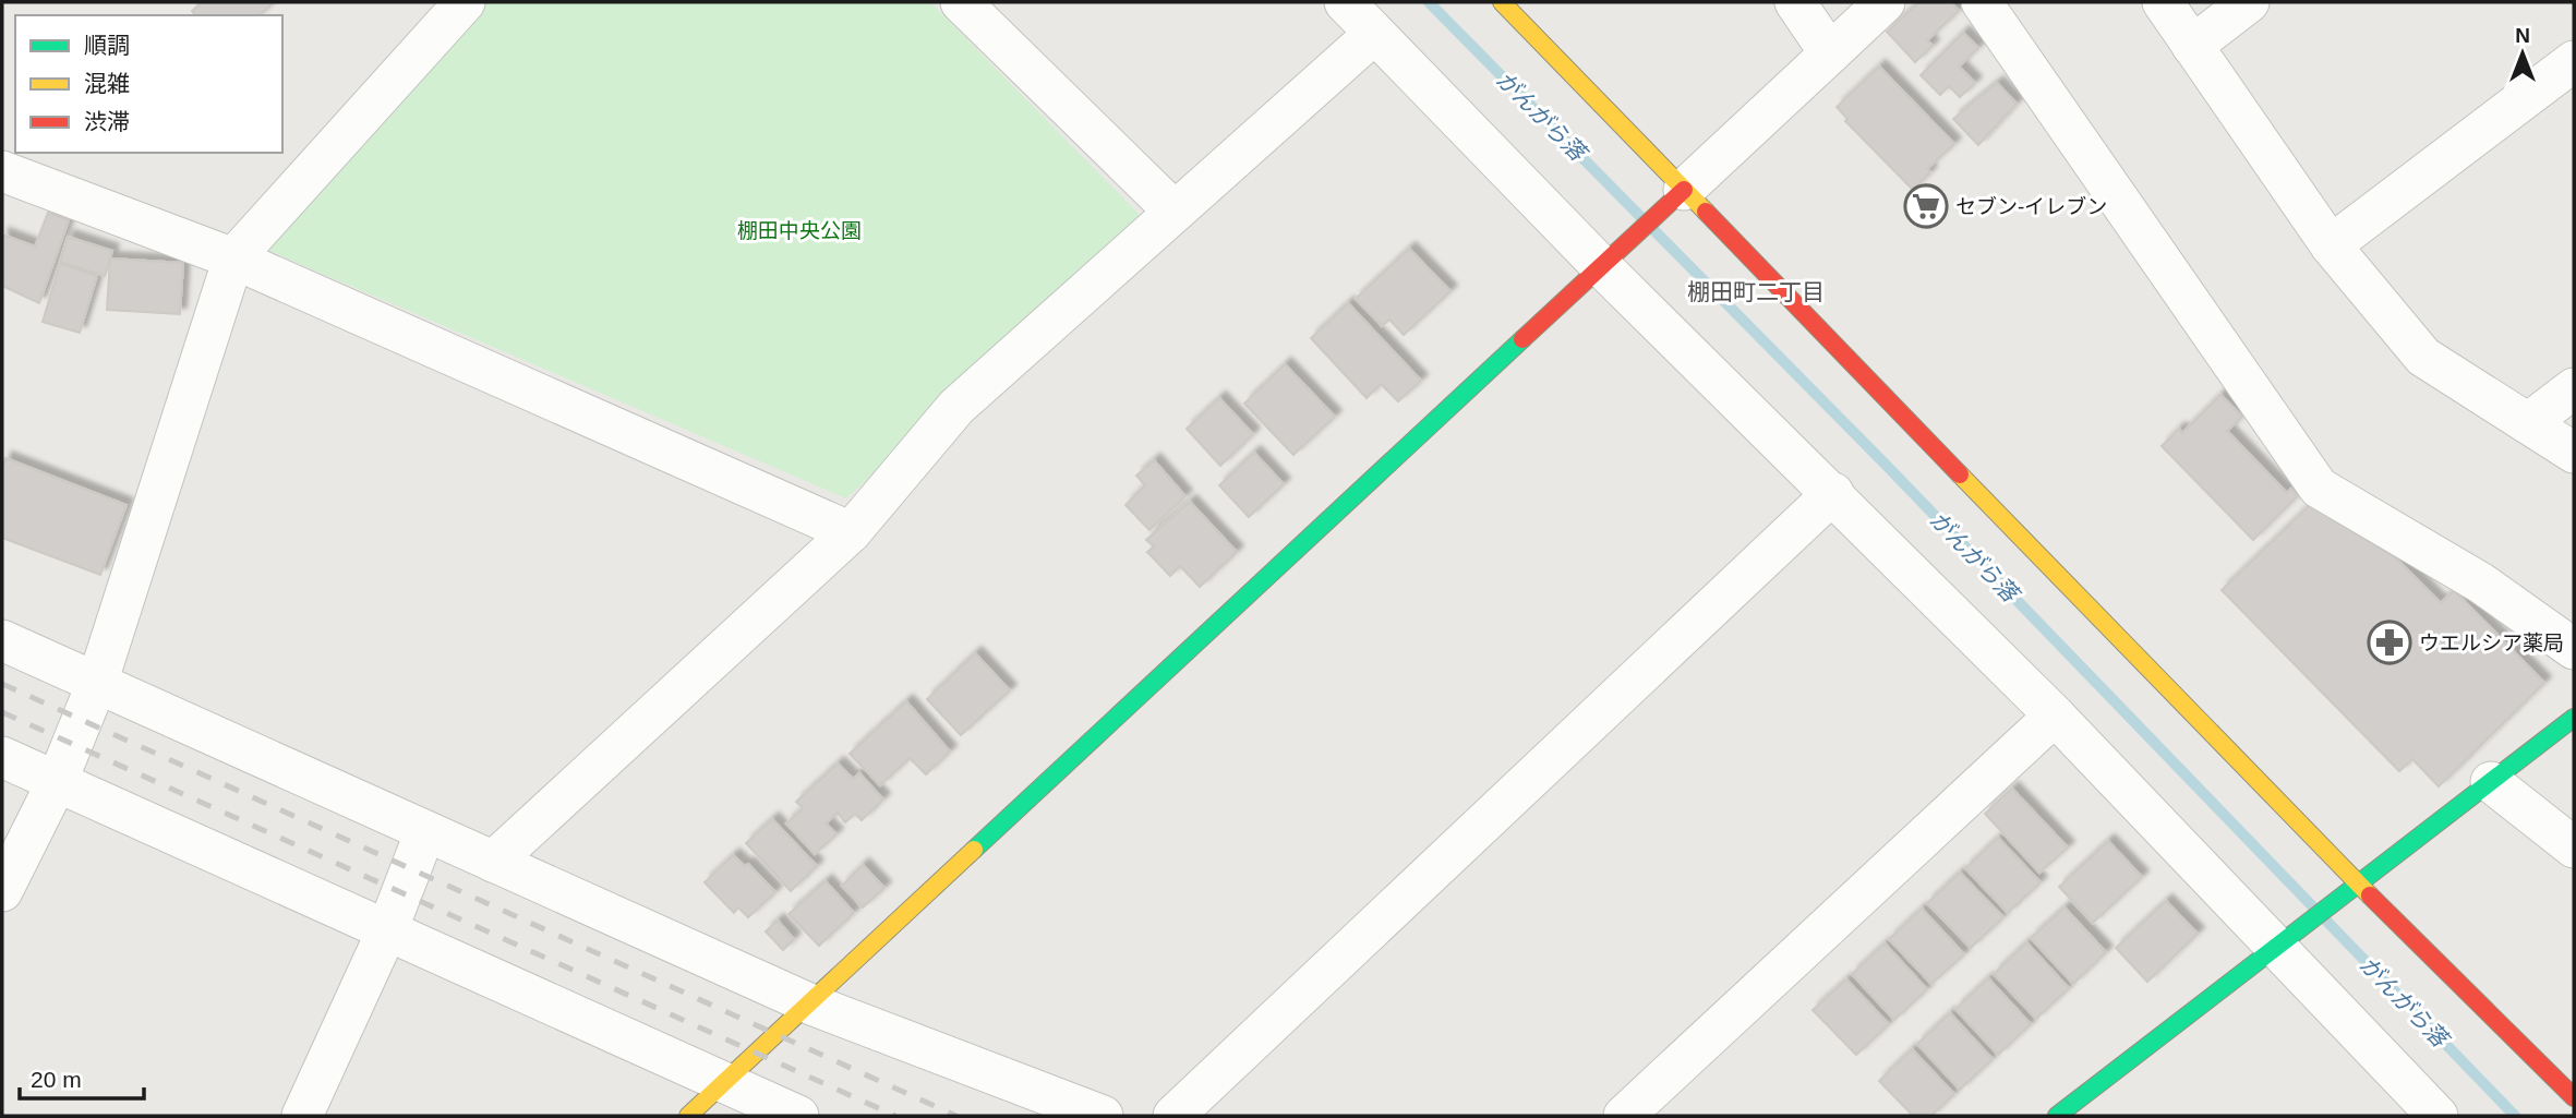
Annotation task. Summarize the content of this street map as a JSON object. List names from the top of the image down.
{
  "districts": ["棚田町二丁目"],
  "water": ["がんがら落"],
  "parks": ["棚田中央公園"],
  "places": {
    "supermarket": ["セブン-イレブン"],
    "pharmacy": ["ウエルシア薬局"]
  },
  "legend": ["順調", "混雑", "渋滞"],
  "scale_bar": "20 m",
  "north": "top"
}
